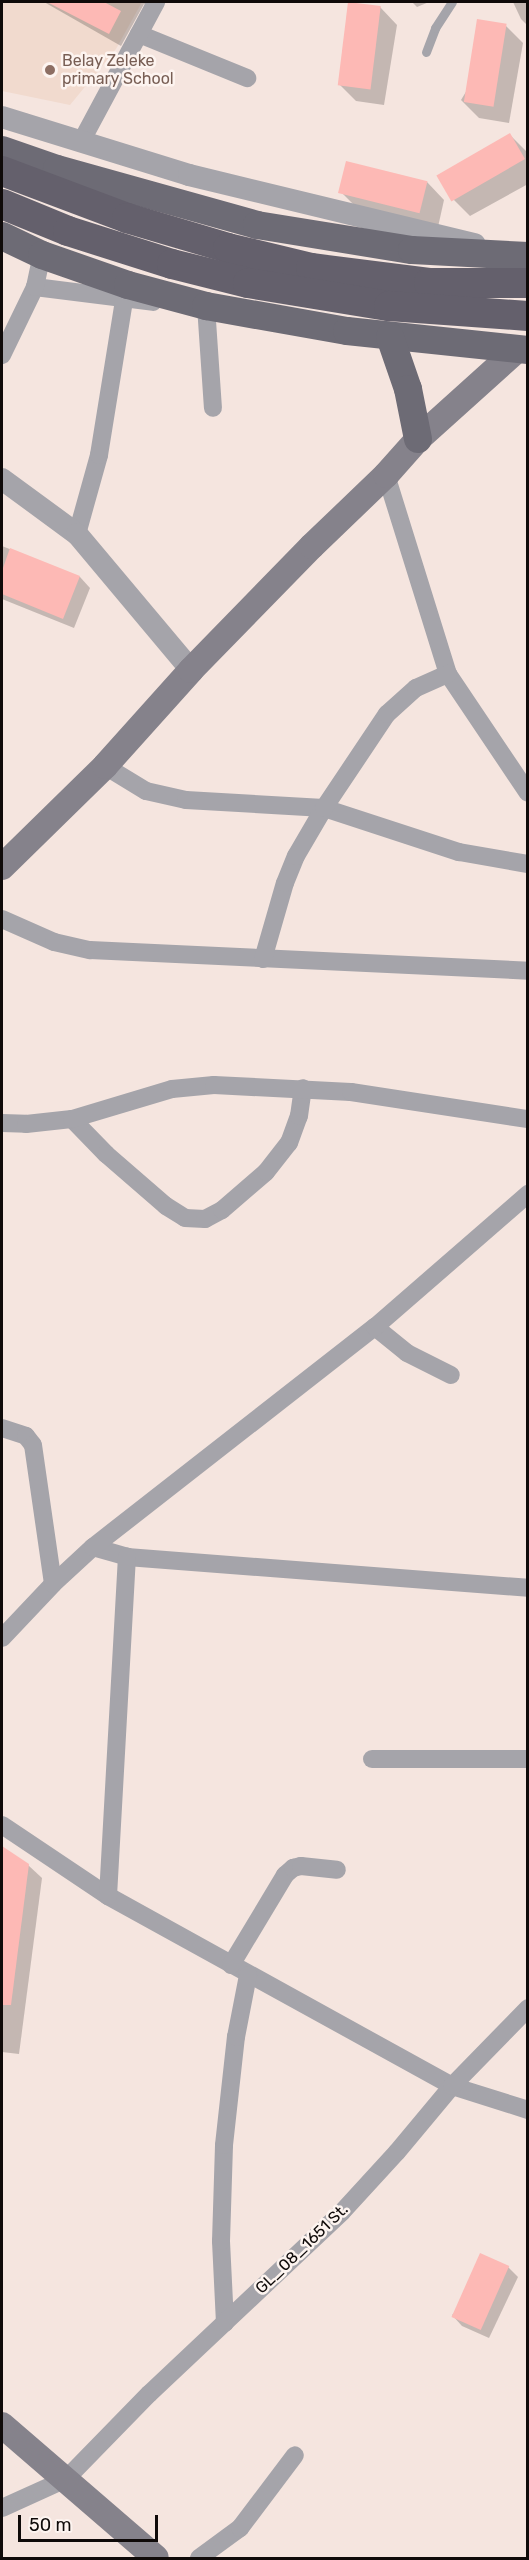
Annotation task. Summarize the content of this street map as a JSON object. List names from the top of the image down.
{
  "streets": {
    "street": ["GL_08_1651 St."]
  },
  "places": ["Belay Zeleke primary School"],
  "scale_bar": "50 m"
}
